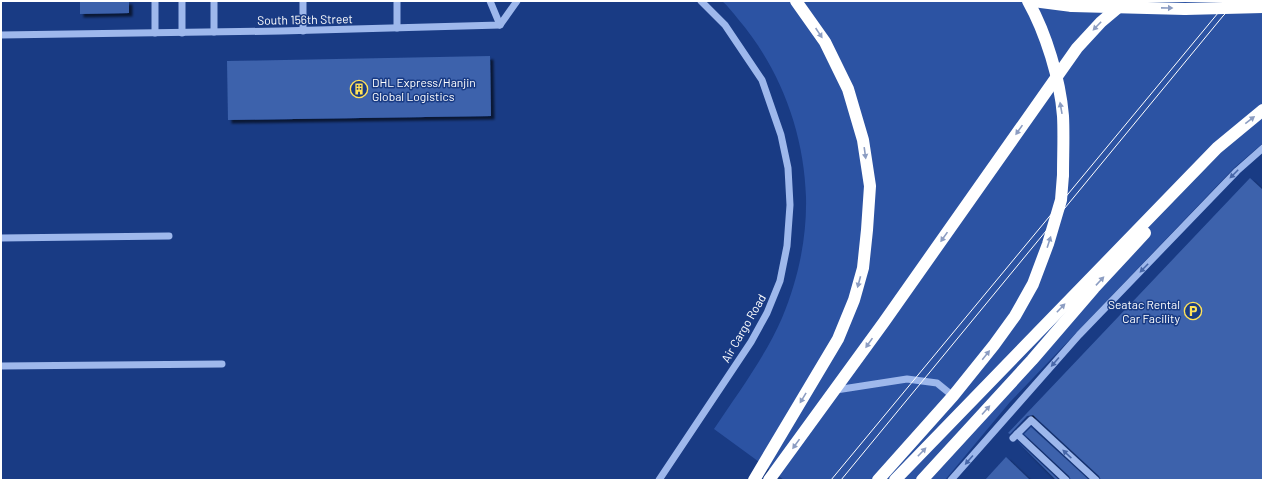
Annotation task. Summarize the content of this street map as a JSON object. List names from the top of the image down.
{
  "streets": {
    "street": ["South 156th Street", "Air Cargo Road"]
  },
  "places": {
    "building": ["DHL Express/Hanjin Global Logistics"],
    "parking": ["Seatac Rental Car Facility"]
  }
}
